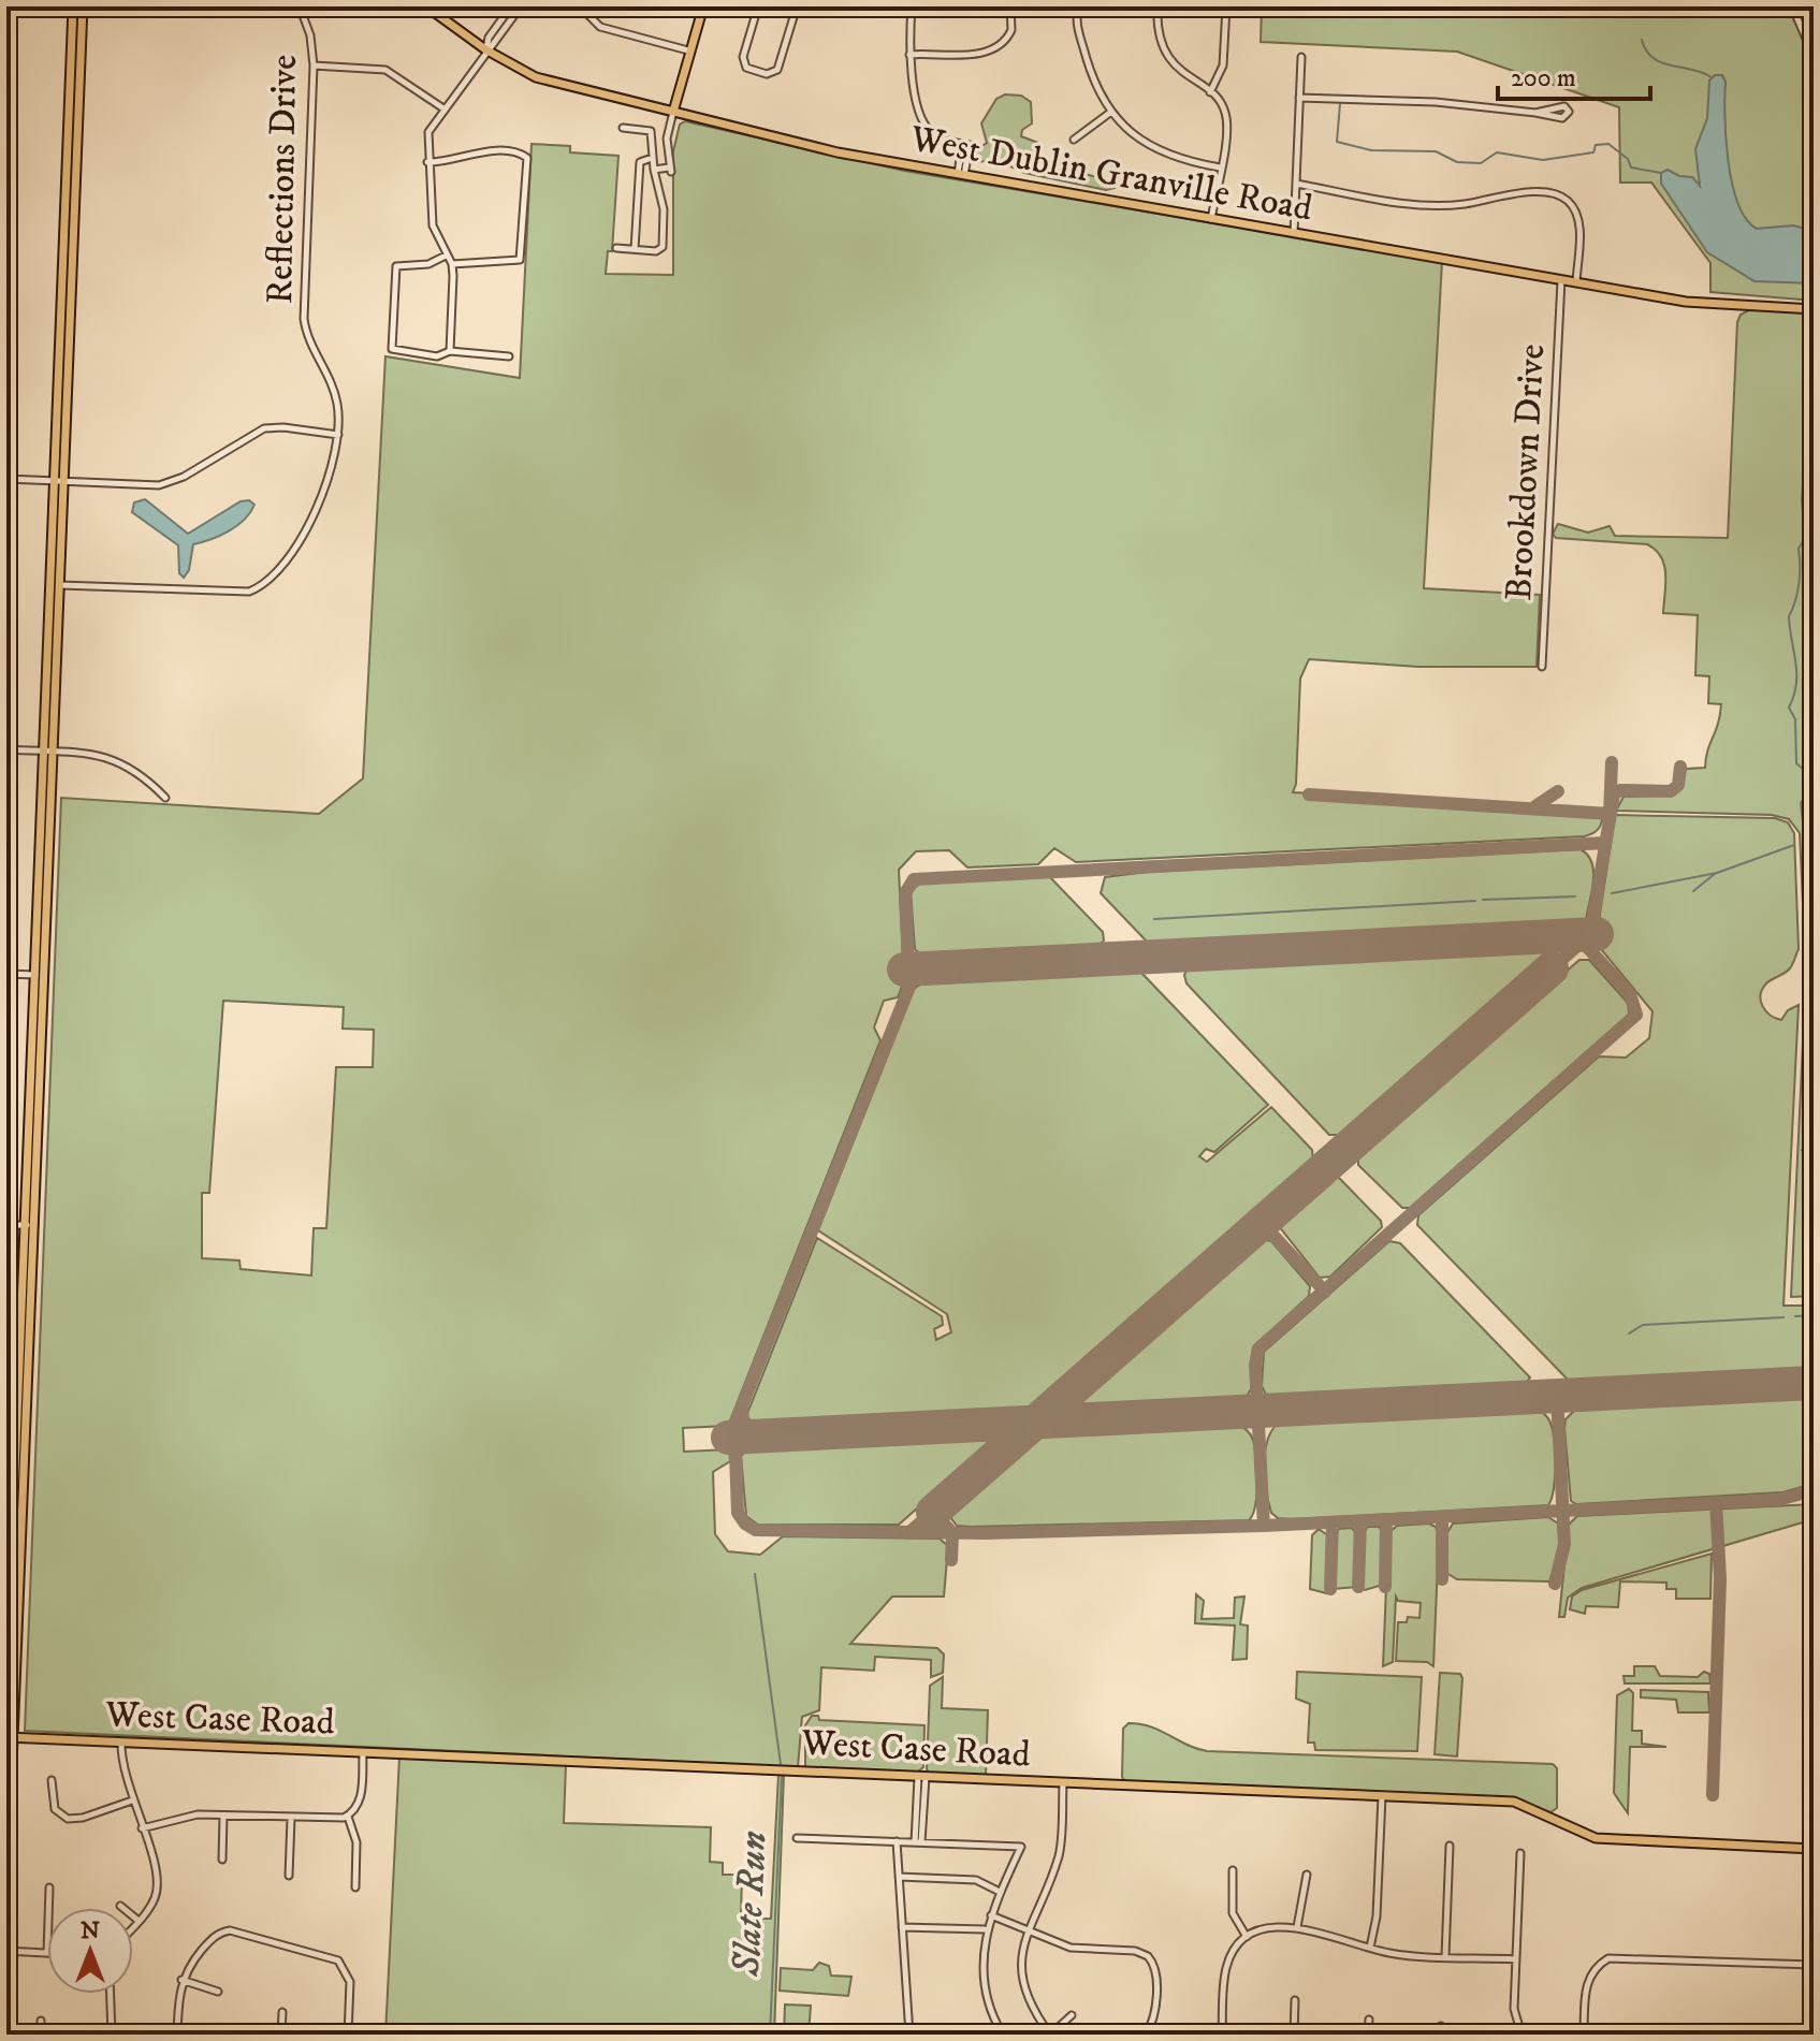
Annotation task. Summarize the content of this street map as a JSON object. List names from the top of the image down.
{
  "streets": {
    "main road": ["West Dublin Granville Road", "West Case Road"],
    "street": ["Reflections Drive", "Brookdown Drive"]
  },
  "crossings": [
    ["West Dublin Granville Road", "Brookdown Drive"]
  ],
  "water": ["Slate Run"],
  "scale_bar": "200 m",
  "north": "top"
}
